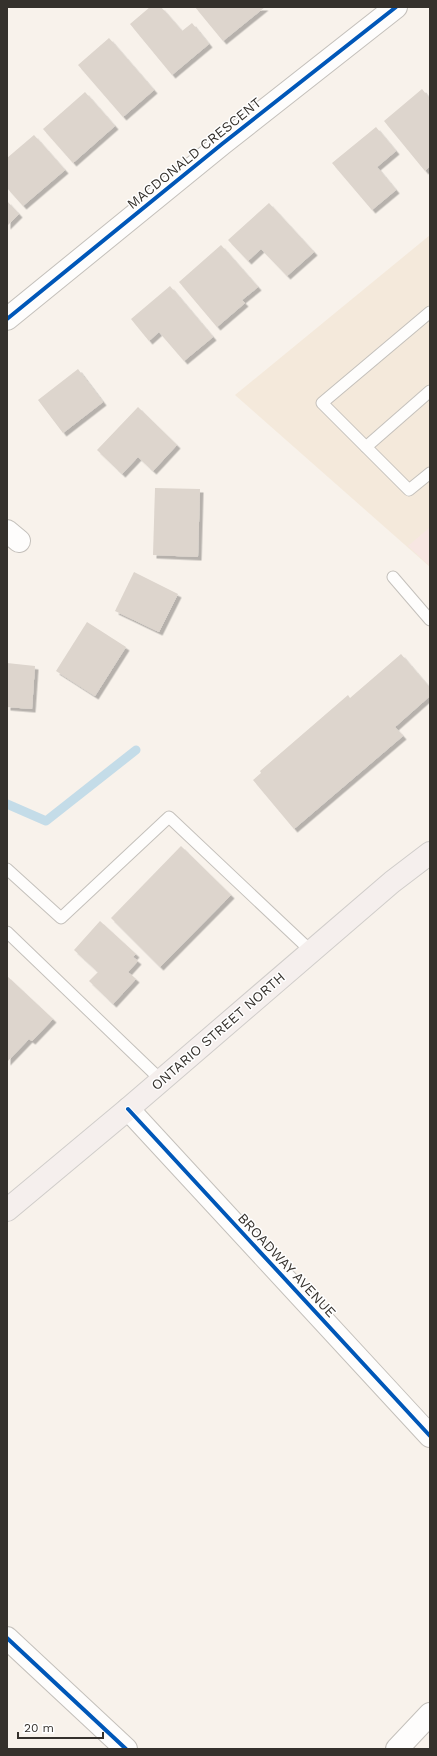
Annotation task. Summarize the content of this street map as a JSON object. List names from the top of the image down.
{
  "streets": {
    "main road": ["ONTARIO STREET NORTH"],
    "street": ["MACDONALD CRESCENT", "BROADWAY AVENUE"]
  },
  "crossings": [
    ["ONTARIO STREET NORTH", "BROADWAY AVENUE"]
  ],
  "scale_bar": "20 m"
}
